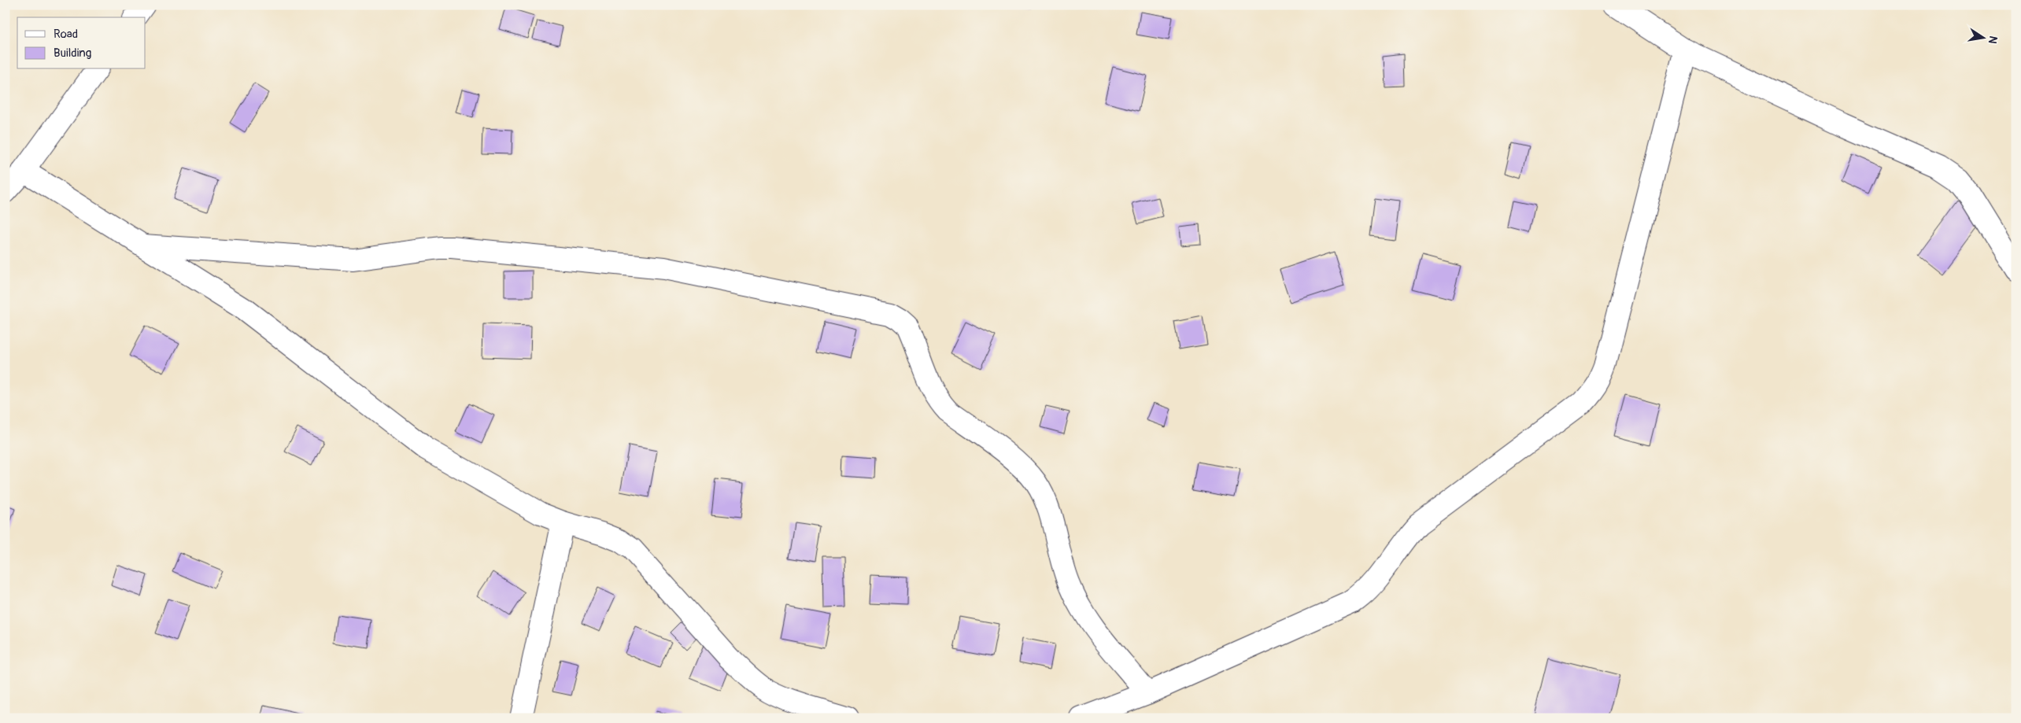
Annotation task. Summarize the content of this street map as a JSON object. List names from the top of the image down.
{
  "legend": ["Road", "Building"],
  "north": "right"
}
